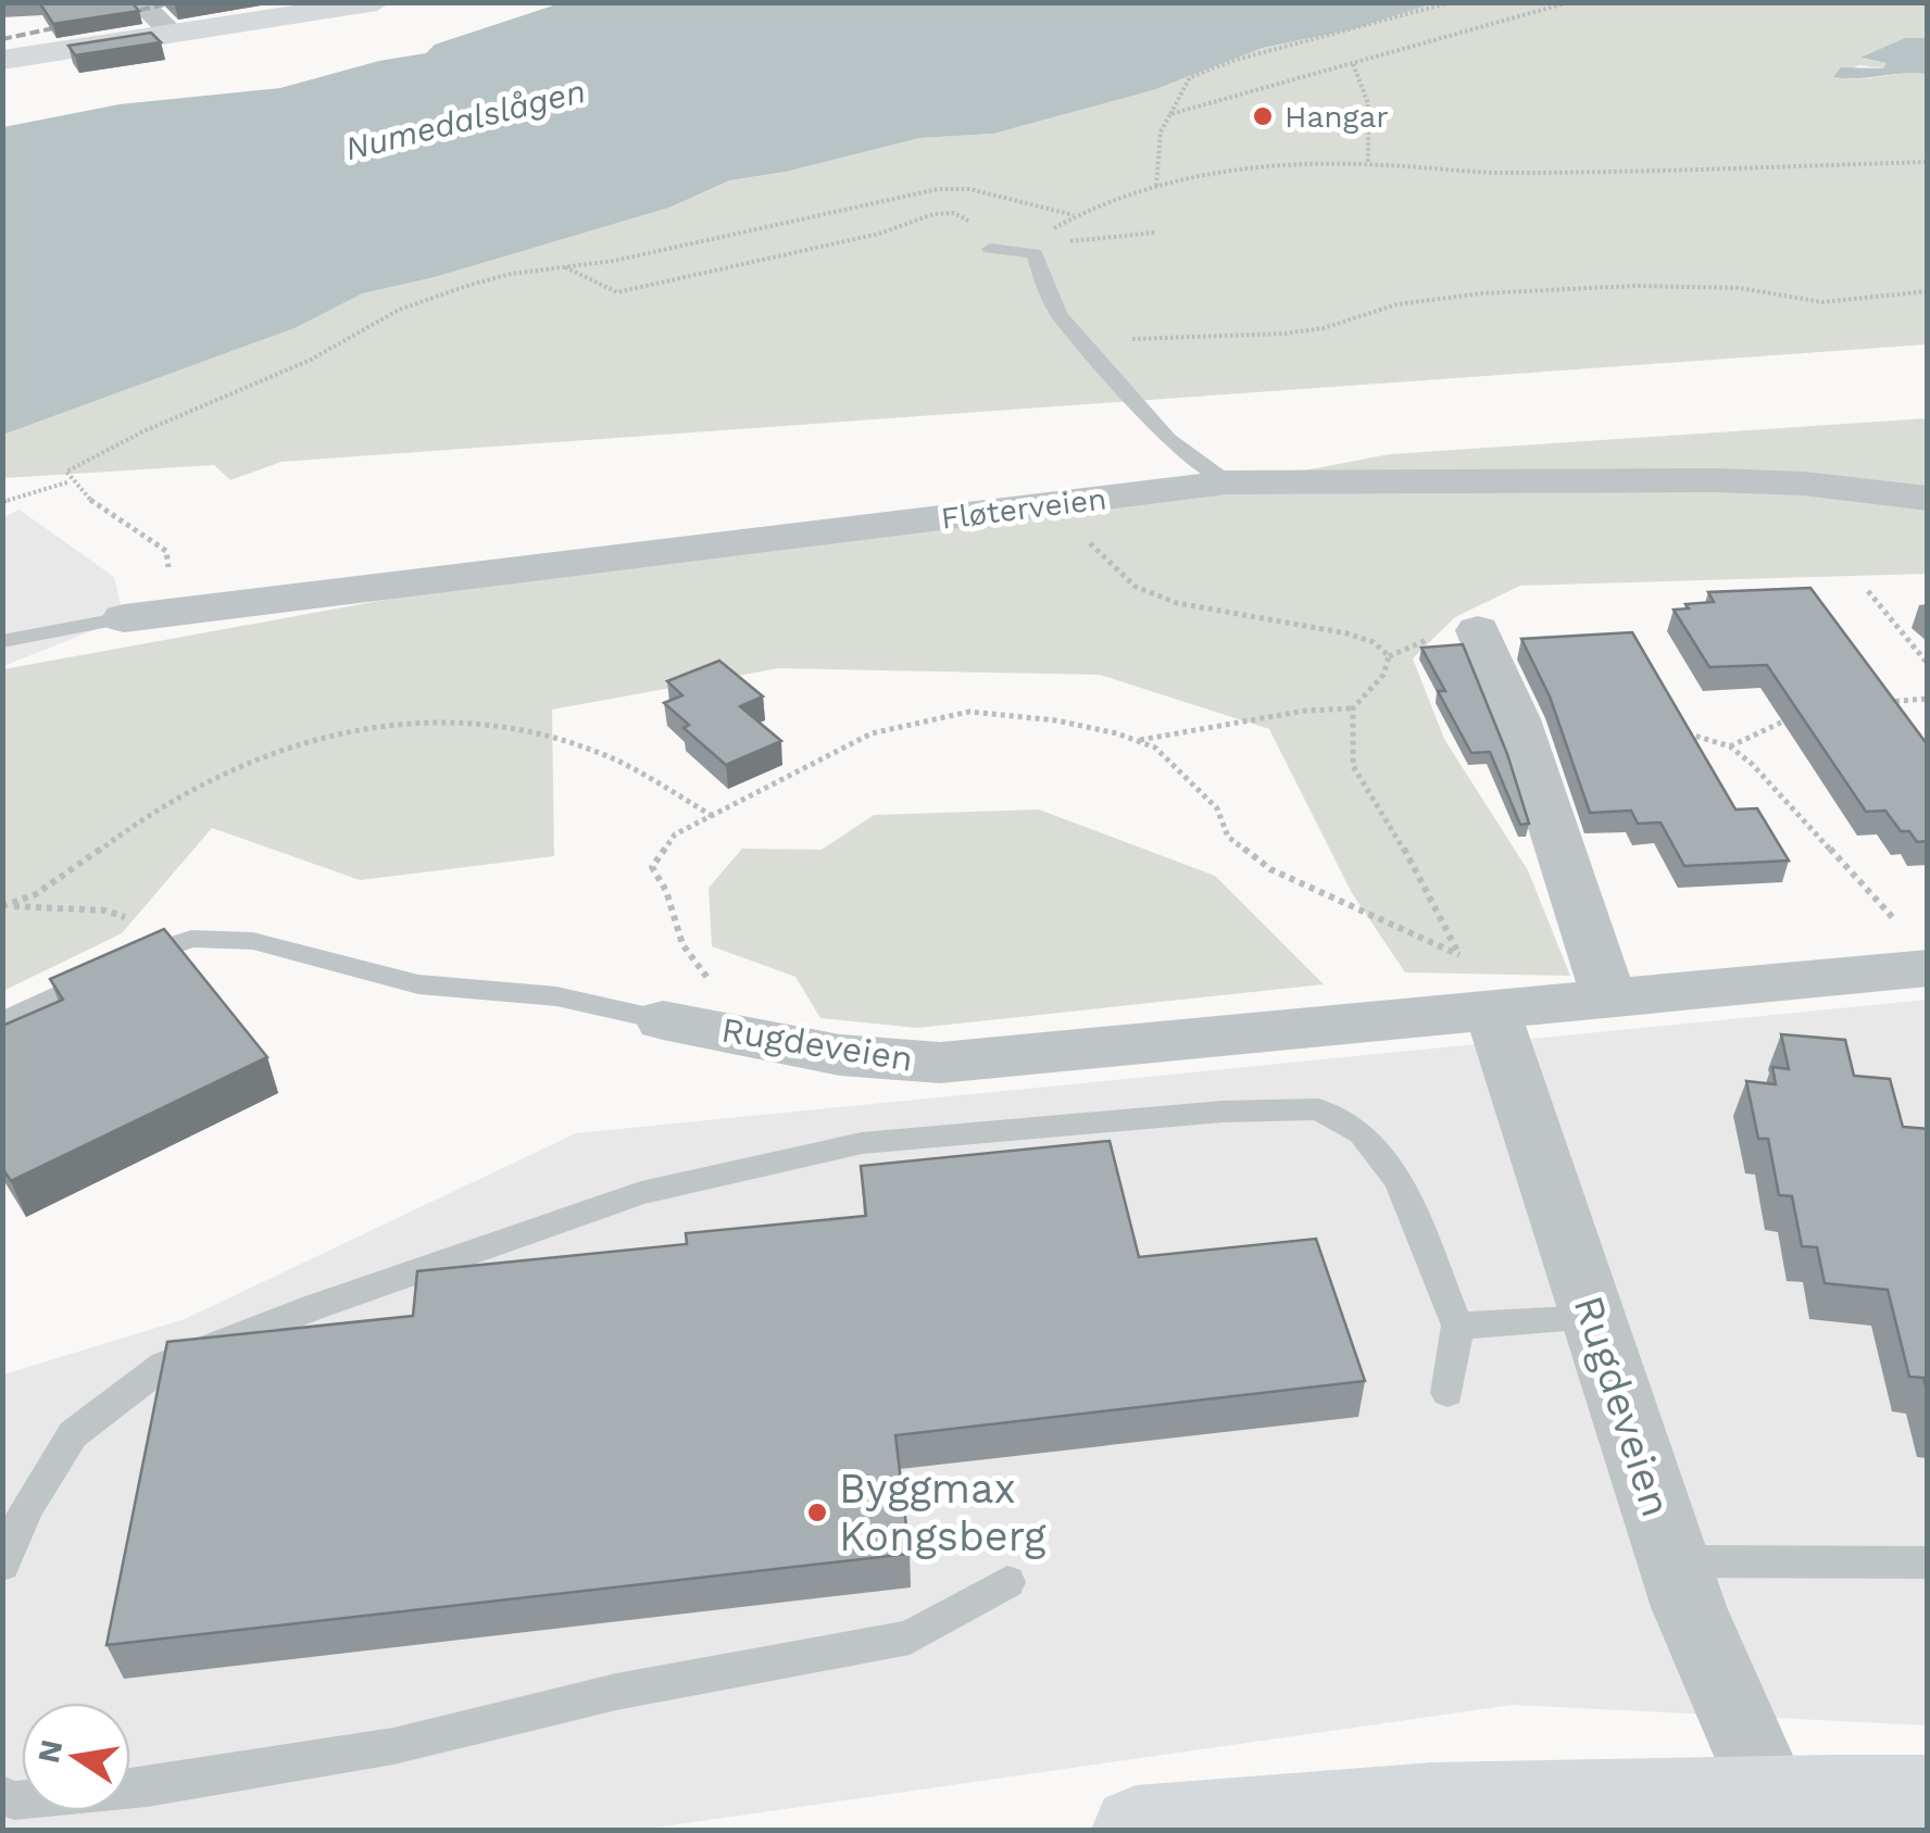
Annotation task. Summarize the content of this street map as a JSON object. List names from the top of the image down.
{
  "streets": {
    "street": ["Fløterveien", "Rugdeveien"]
  },
  "water": ["Numedalslågen"],
  "places": ["Hangar", "Byggmax Kongsberg"],
  "north": "left"
}
